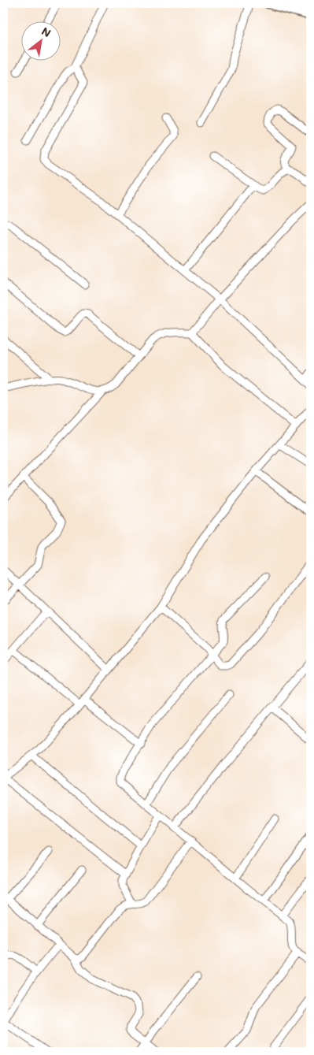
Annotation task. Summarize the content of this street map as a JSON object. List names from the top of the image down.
{
  "north": "top right"
}
